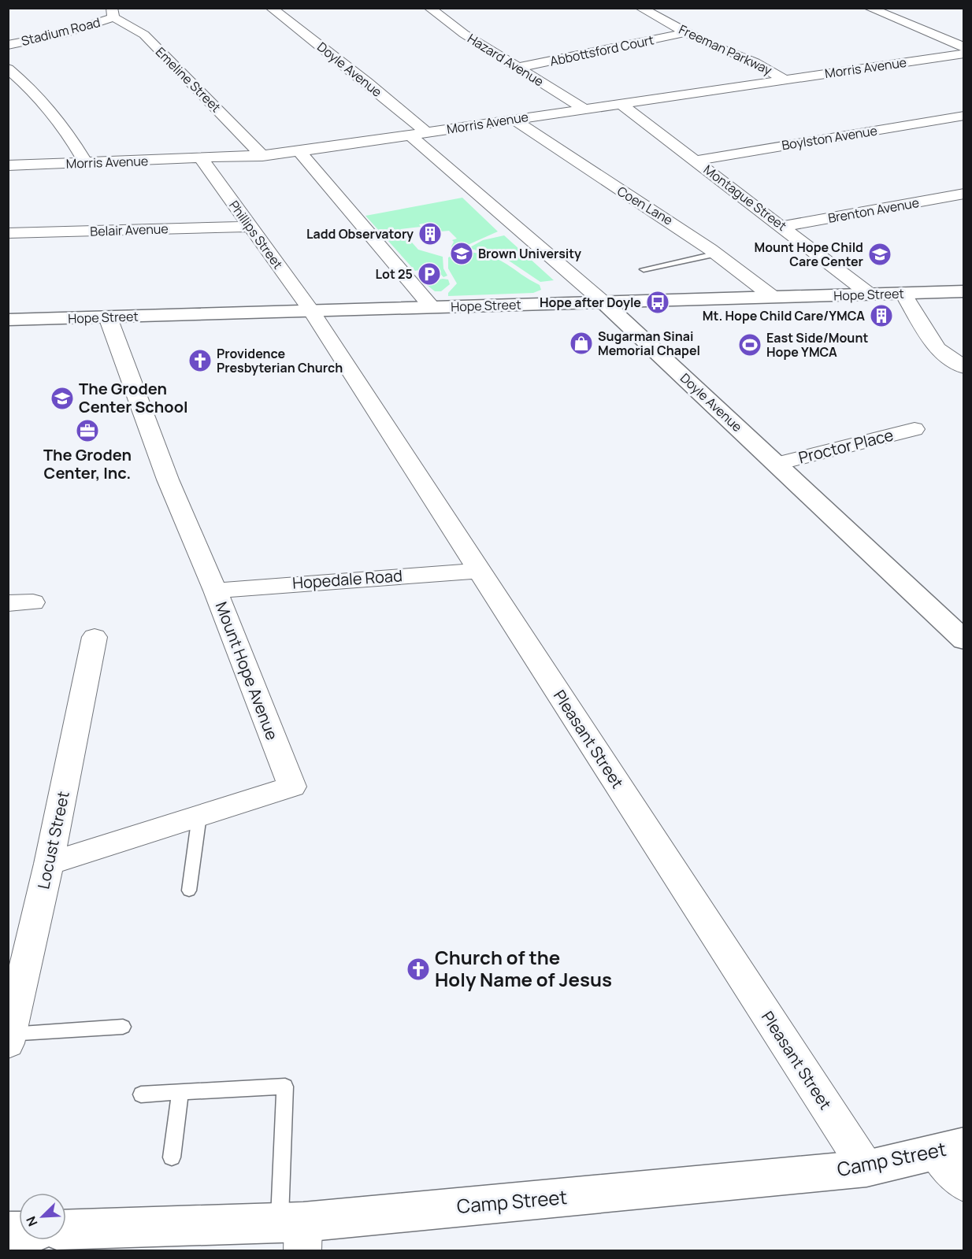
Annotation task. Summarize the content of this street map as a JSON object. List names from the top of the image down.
{
  "streets": {
    "street": [
      "Stadium Road",
      "Freeman Parkway",
      "Abbottsford Court",
      "Hazard Avenue",
      "Morris Avenue",
      "Doyle Avenue",
      "Emeline Street",
      "Boylston Avenue",
      "Montague Street",
      "Coen Lane",
      "Brenton Avenue",
      "Belair Avenue",
      "Phillips Street",
      "Hope Street",
      "Proctor Place",
      "Hopedale Road",
      "Mount Hope Avenue",
      "Pleasant Street",
      "Locust Street",
      "Camp Street"
    ]
  },
  "crossings": [
    ["Stadium Road", "Emeline Street"],
    ["Freeman Parkway", "Abbottsford Court"],
    ["Freeman Parkway", "Morris Avenue"],
    ["Abbottsford Court", "Hazard Avenue"],
    ["Hazard Avenue", "Morris Avenue"],
    ["Morris Avenue", "Doyle Avenue"],
    ["Morris Avenue", "Emeline Street"],
    ["Morris Avenue", "Montague Street"],
    ["Morris Avenue", "Coen Lane"],
    ["Morris Avenue", "Phillips Street"],
    ["Doyle Avenue", "Hope Street"],
    ["Doyle Avenue", "Proctor Place"],
    ["Boylston Avenue", "Montague Street"],
    ["Montague Street", "Brenton Avenue"],
    ["Montague Street", "Hope Street"],
    ["Coen Lane", "Hope Street"],
    ["Belair Avenue", "Phillips Street"],
    ["Phillips Street", "Hope Street"],
    ["Phillips Street", "Pleasant Street"],
    ["Hope Street", "Mount Hope Avenue"],
    ["Hope Street", "Pleasant Street"],
    ["Hopedale Road", "Mount Hope Avenue"],
    ["Hopedale Road", "Pleasant Street"],
    ["Mount Hope Avenue", "Locust Street"],
    ["Pleasant Street", "Camp Street"]
  ],
  "places": {
    "building": ["Ladd Observatory", "Mt. Hope Child Care/YMCA"],
    "school or university": ["Brown University", "Mount Hope Child Care Center", "The Groden Center School"],
    "parking": ["Lot 25"],
    "bus stop": ["Hope after Doyle"],
    "shop": ["Sugarman Sinai Memorial Chapel"],
    "sports": ["East Side/Mount Hope YMCA"],
    "church": ["Providence Presbyterian Church", "Church of the Holy Name of Jesus"],
    "office": ["The Groden Center, Inc."]
  },
  "north": "bottom left"
}
